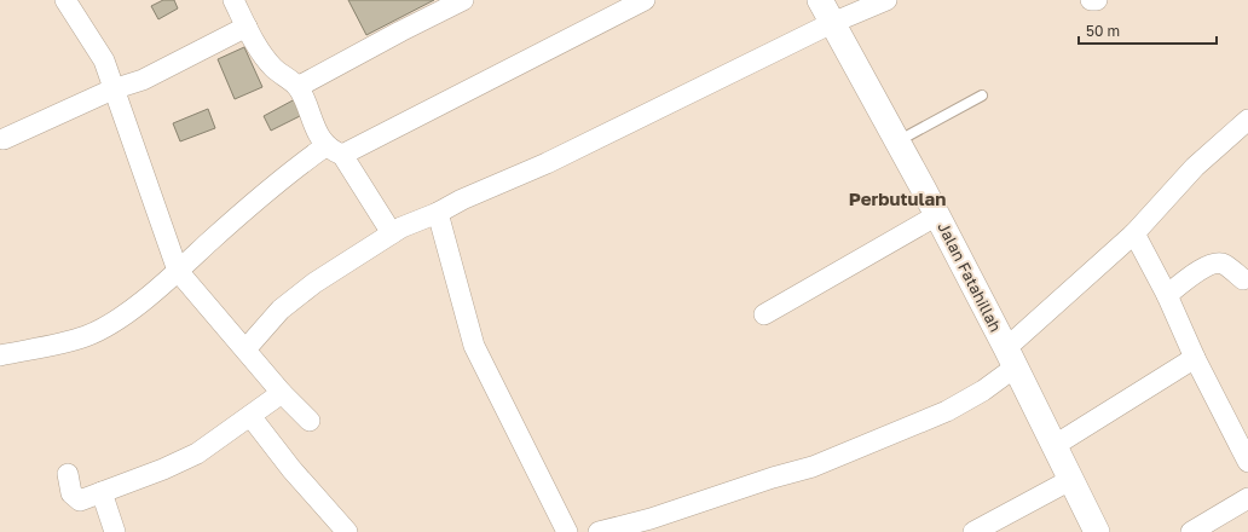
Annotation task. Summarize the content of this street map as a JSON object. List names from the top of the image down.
{
  "streets": {
    "street": ["Jalan Fatahillah"]
  },
  "districts": ["Perbutulan"],
  "scale_bar": "50 m"
}
